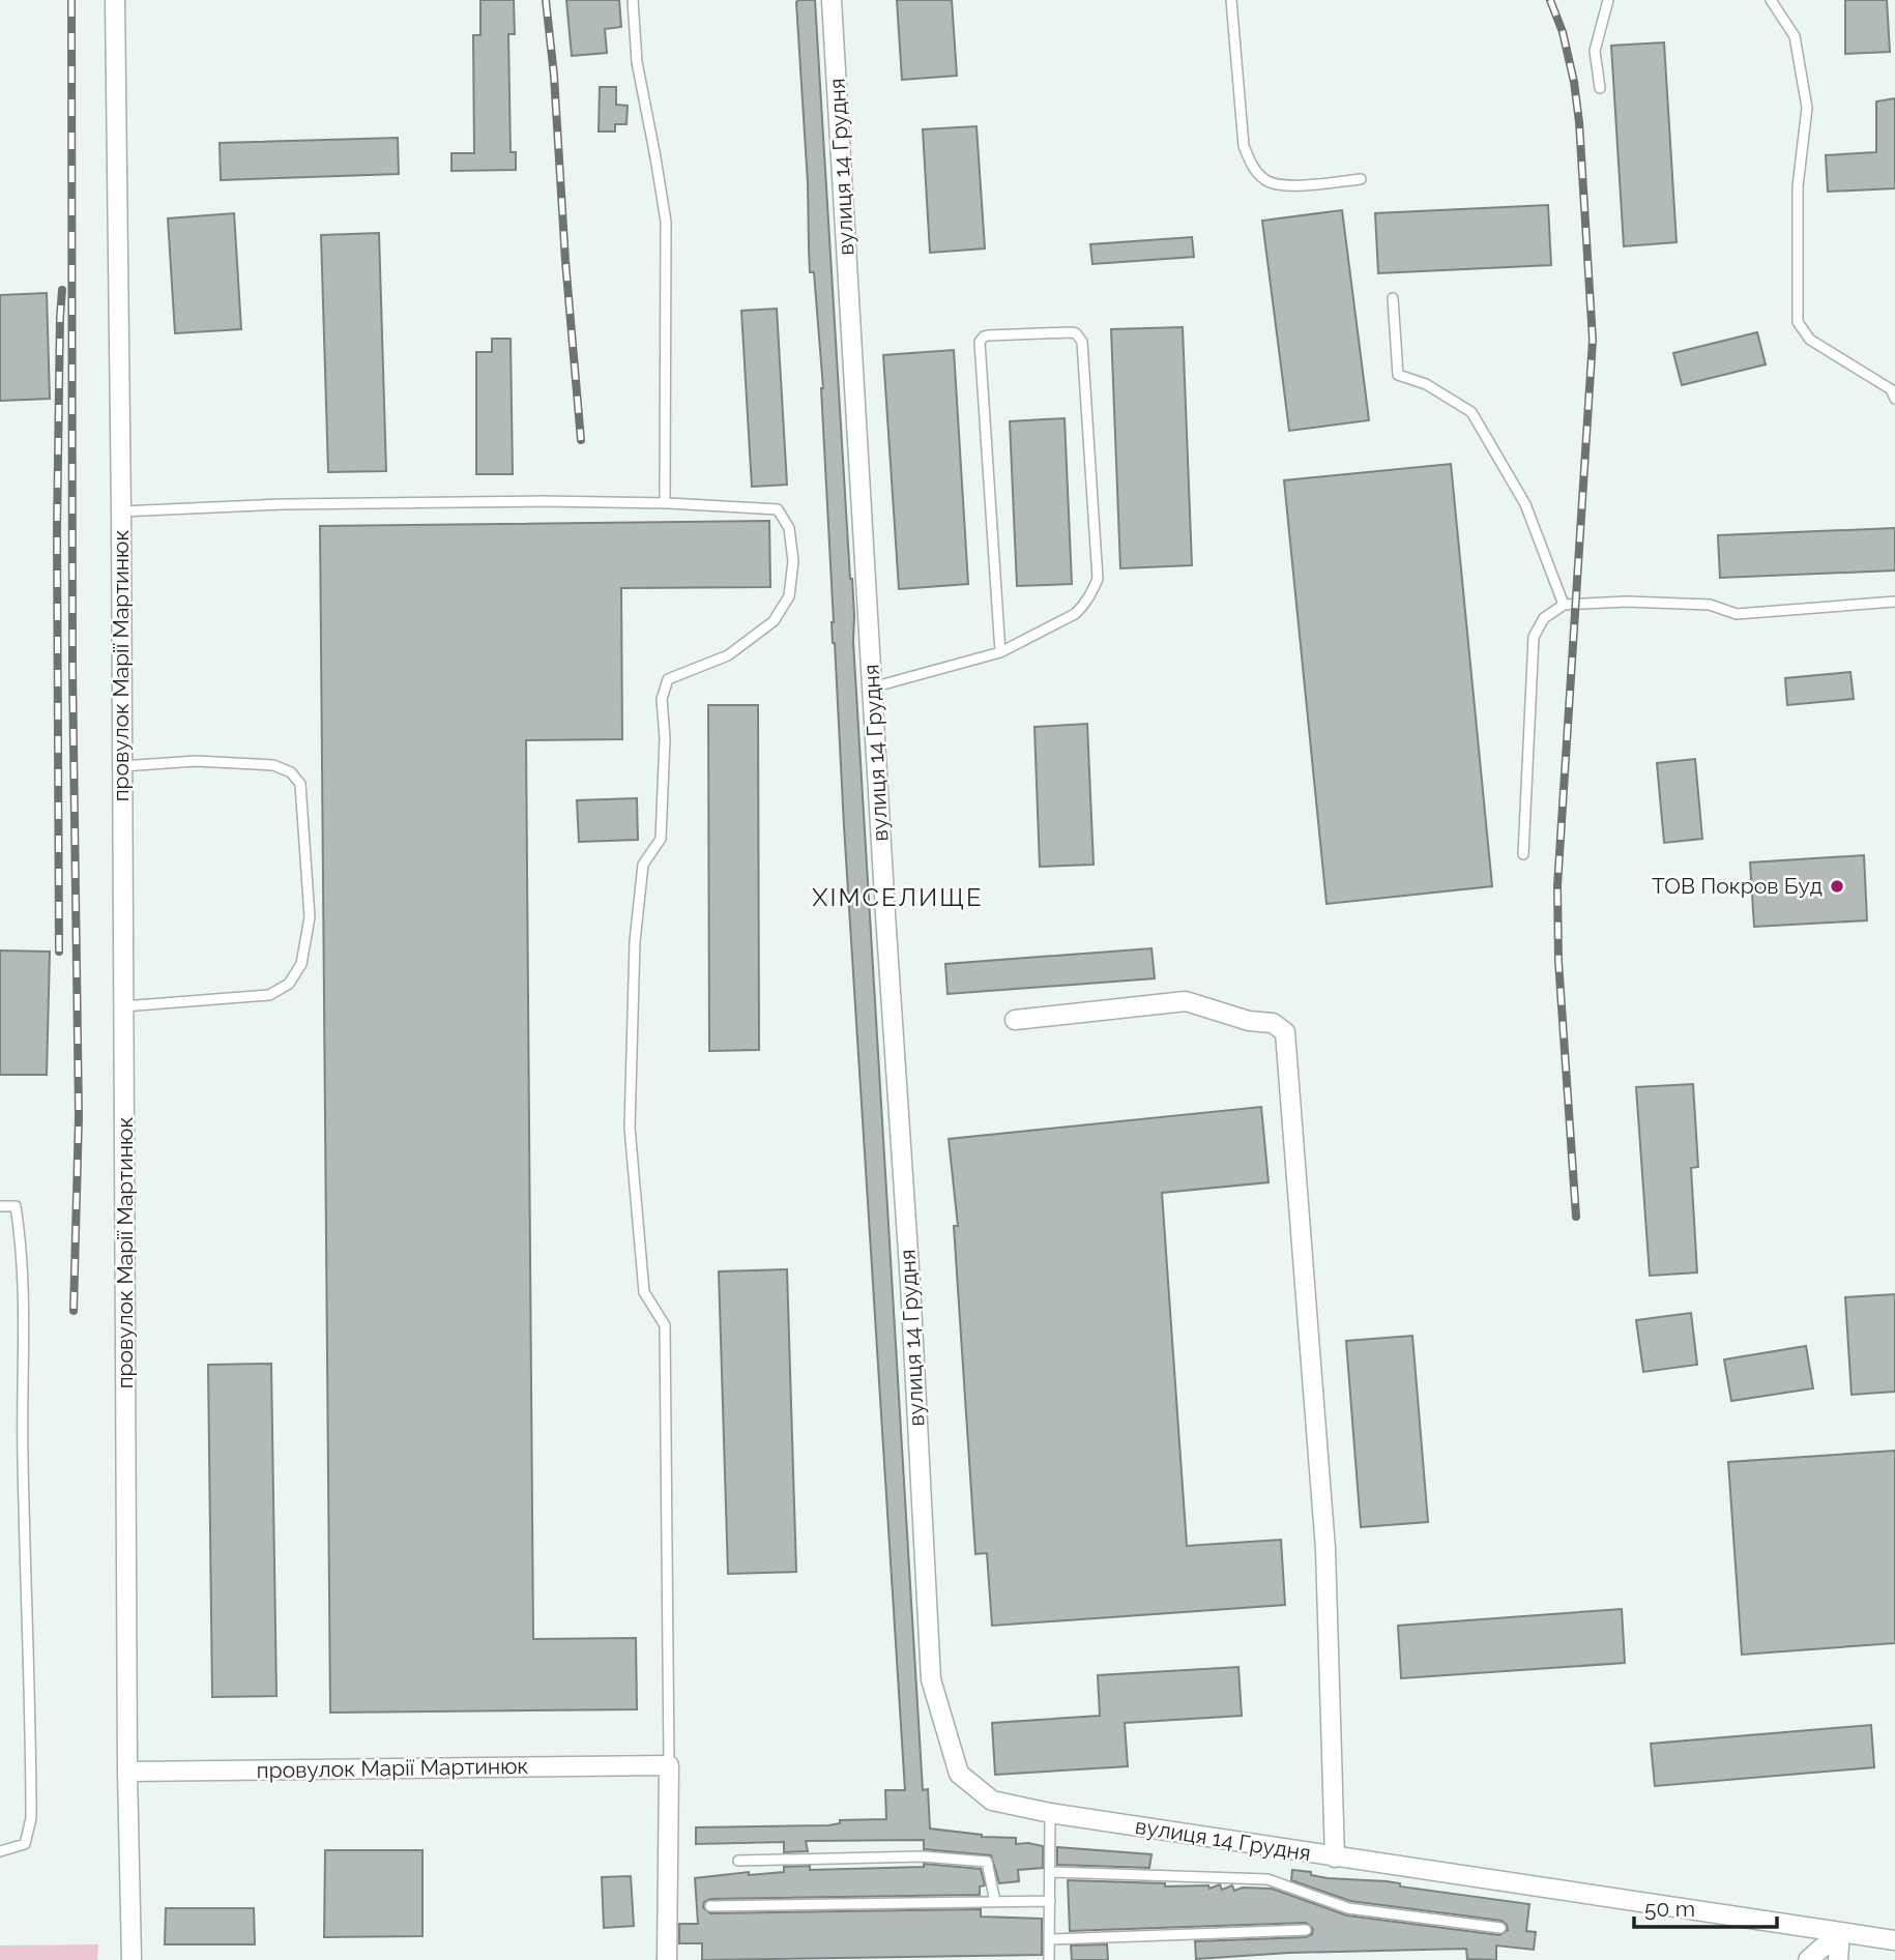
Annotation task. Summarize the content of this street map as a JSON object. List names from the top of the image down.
{
  "streets": {
    "street": ["вулиця 14 Грудня", "провулок Марії Мартинюк"]
  },
  "districts": ["ХІМСЕЛИЩЕ"],
  "places": ["ТОВ Покров Буд"],
  "scale_bar": "50 m"
}
